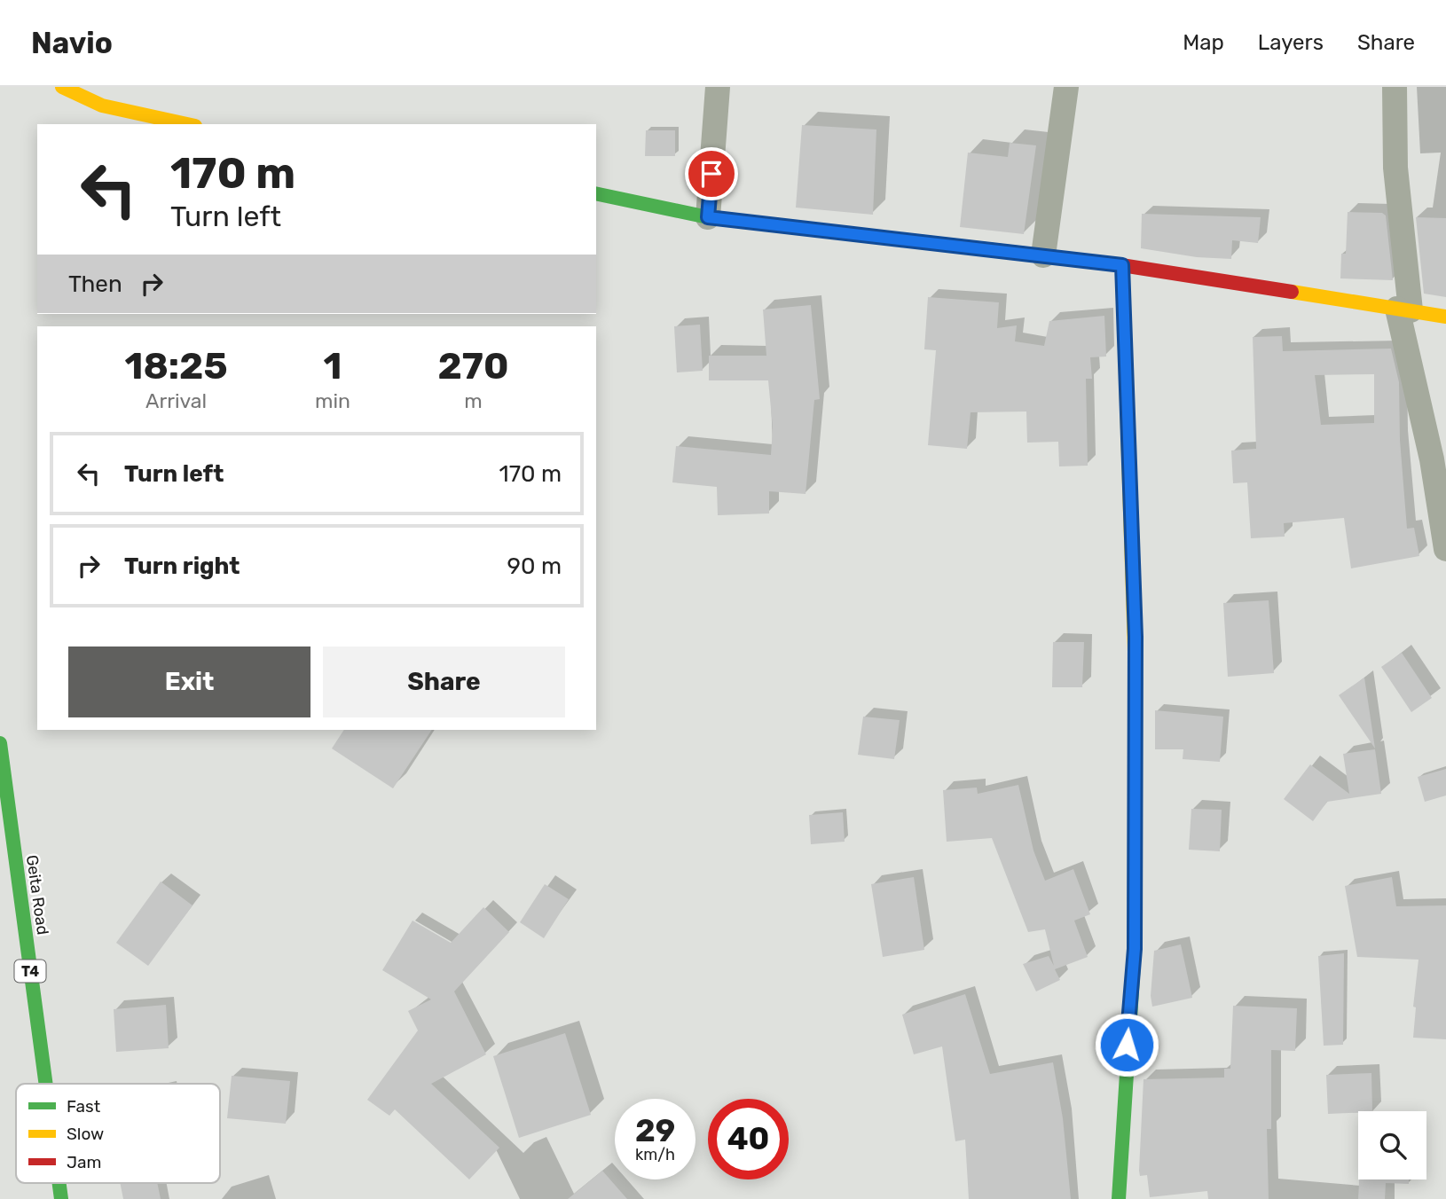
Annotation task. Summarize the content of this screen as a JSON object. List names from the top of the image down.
{
  "streets": {
    "main road": ["Geita Road", "T4"]
  },
  "legend": ["Fast", "Slow", "Jam"],
  "page": {
    "header": "Navio",
    "nav": ["Map", "Layers", "Share"],
    "turn": ["170 m", "Turn left"],
    "then": "Then",
    "eta": [
      "18:25",
      "Arrival",
      "1",
      "min",
      "270",
      "m"
    ],
    "list": [
      {
        "name": "Turn left",
        "value": "170 m"
      },
      {
        "name": "Turn right",
        "value": "90 m"
      }
    ],
    "buttons": ["Exit", "Share"],
    "speed": "29 km/h",
    "limit": "40"
  }
}
